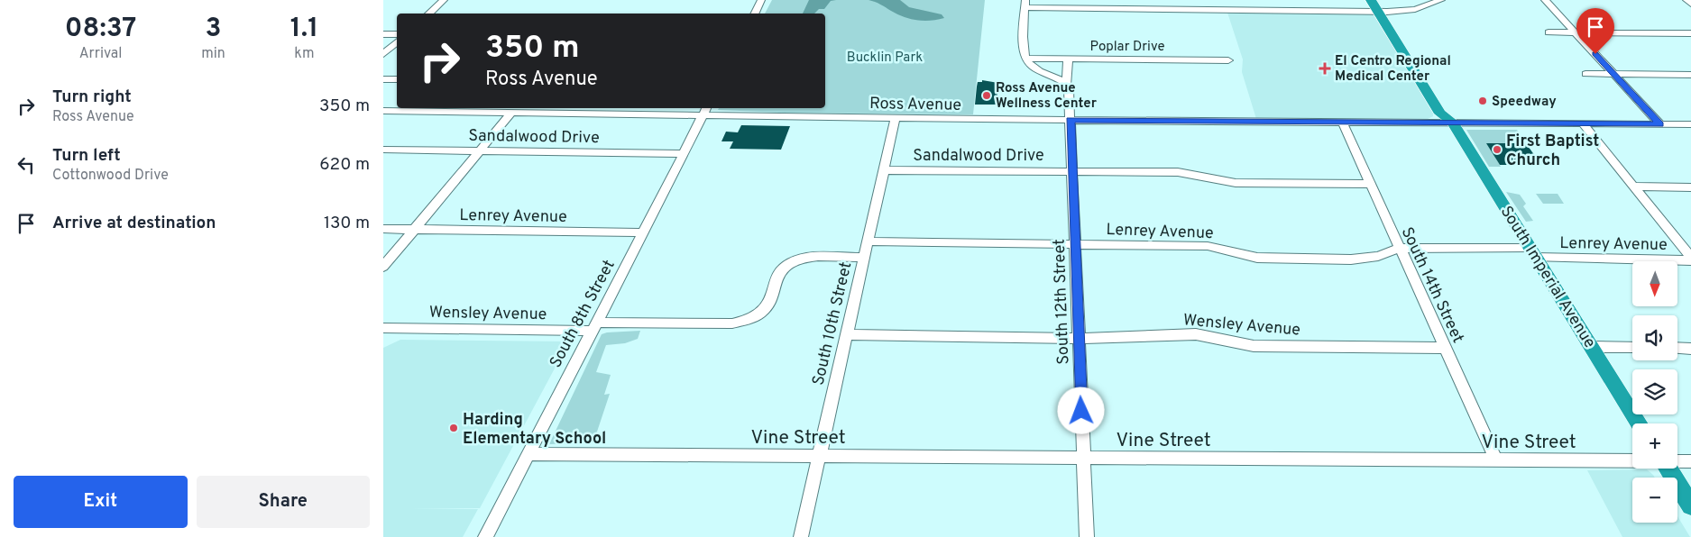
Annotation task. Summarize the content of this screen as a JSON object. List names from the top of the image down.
{
  "streets": {
    "highway": ["South Imperial Avenue"],
    "street": [
      "Poplar Drive",
      "Ross Avenue",
      "Sandalwood Drive",
      "Lenrey Avenue",
      "South 14th Street",
      "South 12th Street",
      "Wensley Avenue",
      "South 8th Street",
      "South 10th Street",
      "Vine Street"
    ]
  },
  "crossings": [
    ["Poplar Drive", "South 12th Street"],
    ["Ross Avenue", "South Imperial Avenue"],
    ["Ross Avenue", "South 14th Street"],
    ["Ross Avenue", "South 12th Street"],
    ["Ross Avenue", "South 8th Street"],
    ["Ross Avenue", "South 10th Street"],
    ["Sandalwood Drive", "South 14th Street"],
    ["Sandalwood Drive", "South 12th Street"],
    ["Sandalwood Drive", "South 8th Street"],
    ["Sandalwood Drive", "South 10th Street"],
    ["Lenrey Avenue", "South Imperial Avenue"],
    ["Lenrey Avenue", "South 14th Street"],
    ["Lenrey Avenue", "South 12th Street"],
    ["Lenrey Avenue", "South 8th Street"],
    ["Lenrey Avenue", "South 10th Street"],
    ["South 14th Street", "Wensley Avenue"],
    ["South 14th Street", "Vine Street"],
    ["South 12th Street", "Wensley Avenue"],
    ["South 12th Street", "Vine Street"],
    ["Wensley Avenue", "South 8th Street"],
    ["Wensley Avenue", "South 10th Street"],
    ["South 8th Street", "Vine Street"],
    ["South 10th Street", "Vine Street"]
  ],
  "parks": ["Bucklin Park"],
  "places": {
    "health": ["El Centro Regional Medical Center"],
    "other": [
      "Ross Avenue Wellness Center",
      "Speedway",
      "First Baptist Church",
      "Harding Elementary School"
    ]
  },
  "north": "bottom",
  "page": {
    "eta": [
      "08:37",
      "Arrival",
      "3",
      "min",
      "1.1",
      "km"
    ],
    "turn": ["350 m", "Ross Avenue"],
    "list": [
      {
        "name": "Turn right",
        "note": "Ross Avenue",
        "value": "350 m"
      },
      {
        "name": "Turn left",
        "note": "Cottonwood Drive",
        "value": "620 m"
      },
      {
        "name": "Arrive at destination",
        "value": "130 m"
      }
    ],
    "map_buttons": ["+", "−"],
    "buttons": ["Exit", "Share"]
  }
}
